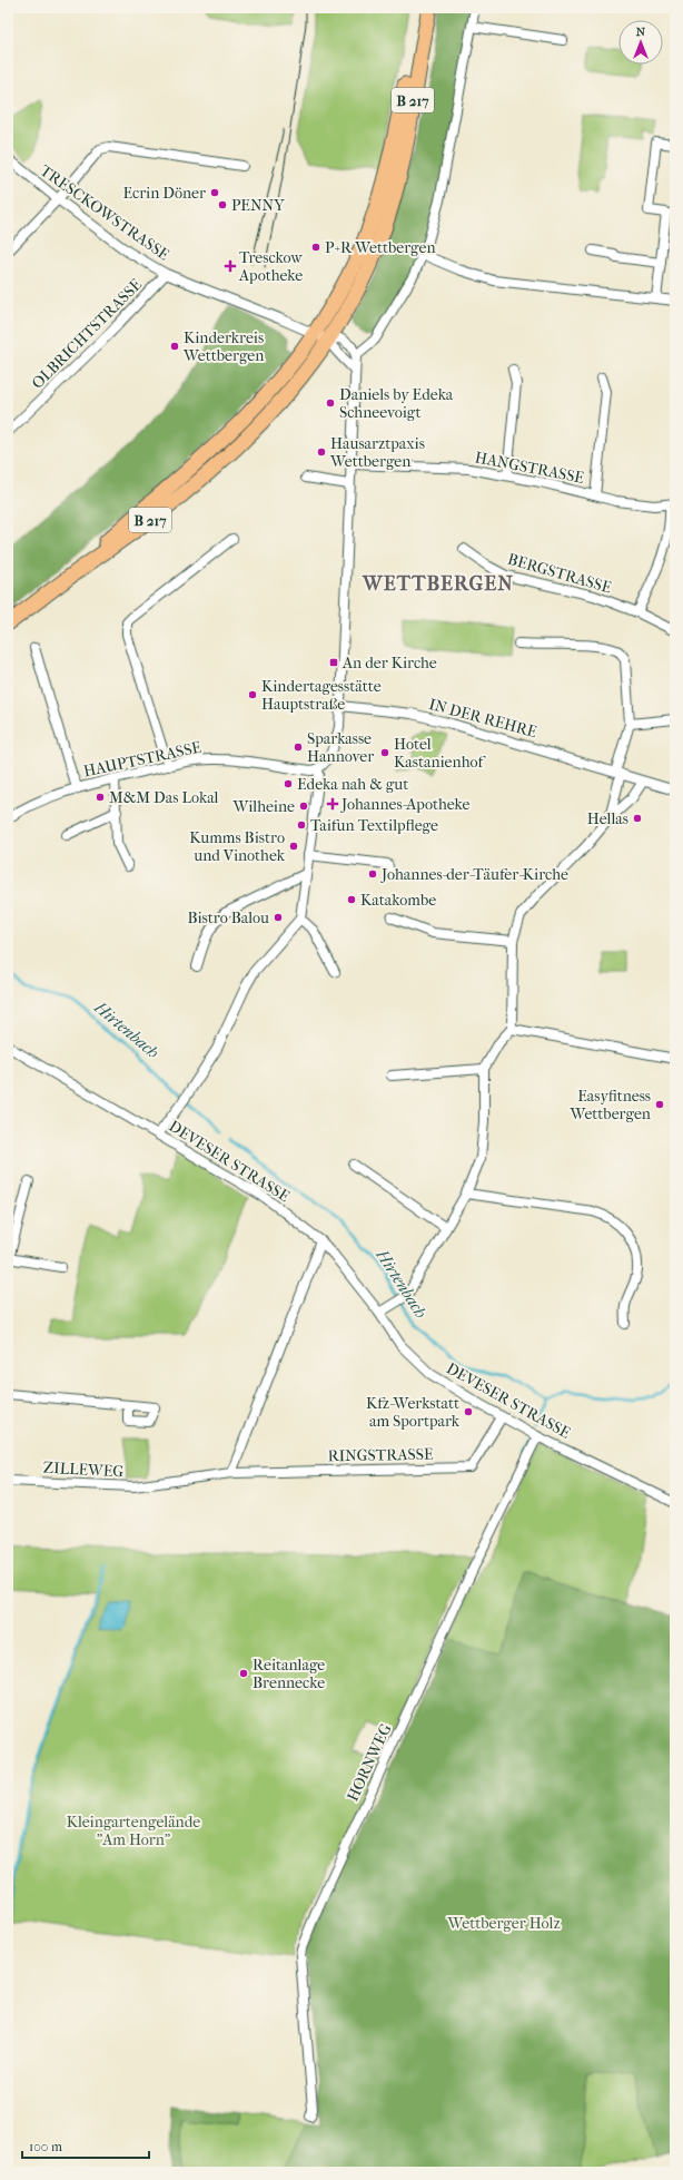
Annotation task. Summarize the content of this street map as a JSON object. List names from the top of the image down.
{
  "streets": {
    "main road": ["B 217"],
    "street": [
      "TRESCKOWSTRASSE",
      "OLBRICHTSTRASSE",
      "HANGSTRASSE",
      "BERGSTRASSE",
      "IN DER REHRE",
      "HAUPTSTRASSE",
      "DEVESER STRASSE",
      "RINGSTRASSE",
      "ZILLEWEG",
      "HORNWEG"
    ]
  },
  "crossings": [
    ["B 217", "TRESCKOWSTRASSE"],
    ["TRESCKOWSTRASSE", "OLBRICHTSTRASSE"],
    ["DEVESER STRASSE", "RINGSTRASSE"],
    ["DEVESER STRASSE", "HORNWEG"],
    ["RINGSTRASSE", "ZILLEWEG"]
  ],
  "districts": ["WETTBERGEN"],
  "water": ["Hirtenbach"],
  "parks": ["Kleingartengelände \"Am Horn\"", "Wettberger Holz"],
  "places": {
    "other": [
      "Ecrin Döner",
      "PENNY",
      "P+R Wettbergen",
      "Kinderkreis Wettbergen",
      "Daniels by Edeka Schneevoigt",
      "Hausarztpaxis Wettbergen",
      "Kindertagesstätte Hauptstraße",
      "Sparkasse Hannover",
      "Hotel Kastanienhof",
      "Edeka nah & gut",
      "M&M Das Lokal",
      "Wilheine",
      "Hellas",
      "Taifun Textilpflege",
      "Kumms Bistro und Vinothek",
      "Johannes-der-Täufer-Kirche",
      "Katakombe",
      "Bistro Balou",
      "Easyfitness Wettbergen",
      "Kfz-Werkstatt am Sportpark",
      "Reitanlage Brennecke"
    ],
    "health": ["Tresckow Apotheke", "Johannes-Apotheke"],
    "transit": ["An der Kirche"]
  },
  "scale_bar": "100 m",
  "north": "top"
}
